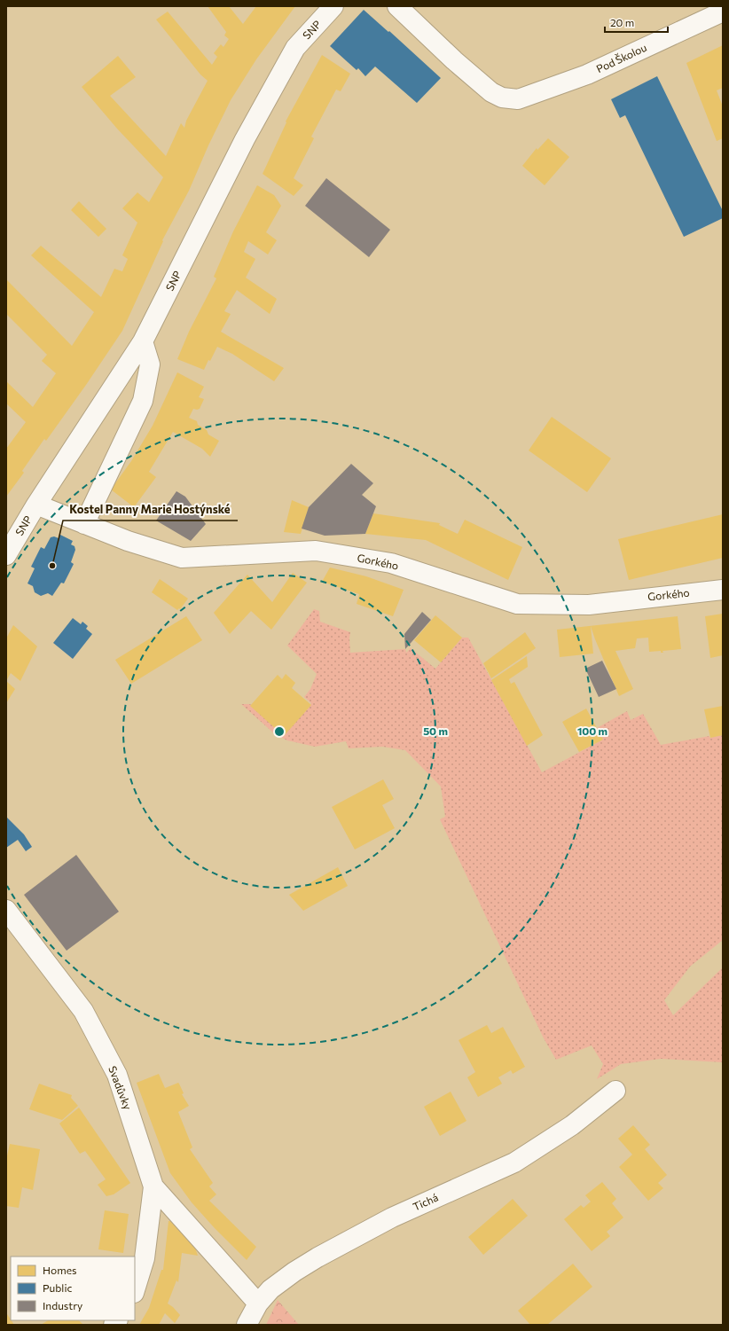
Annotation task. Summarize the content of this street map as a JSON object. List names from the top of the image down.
{
  "streets": {
    "street": [
      "SNP",
      "Pod Školou",
      "Gorkého",
      "Svadůvky",
      "Tichá"
    ]
  },
  "crossings": [
    ["SNP", "Gorkého"]
  ],
  "places": ["Kostel Panny Marie Hostýnské"],
  "legend": ["Homes", "Public", "Industry"],
  "scale_bar": "20 m",
  "rings": ["50 m", "100 m"]
}
